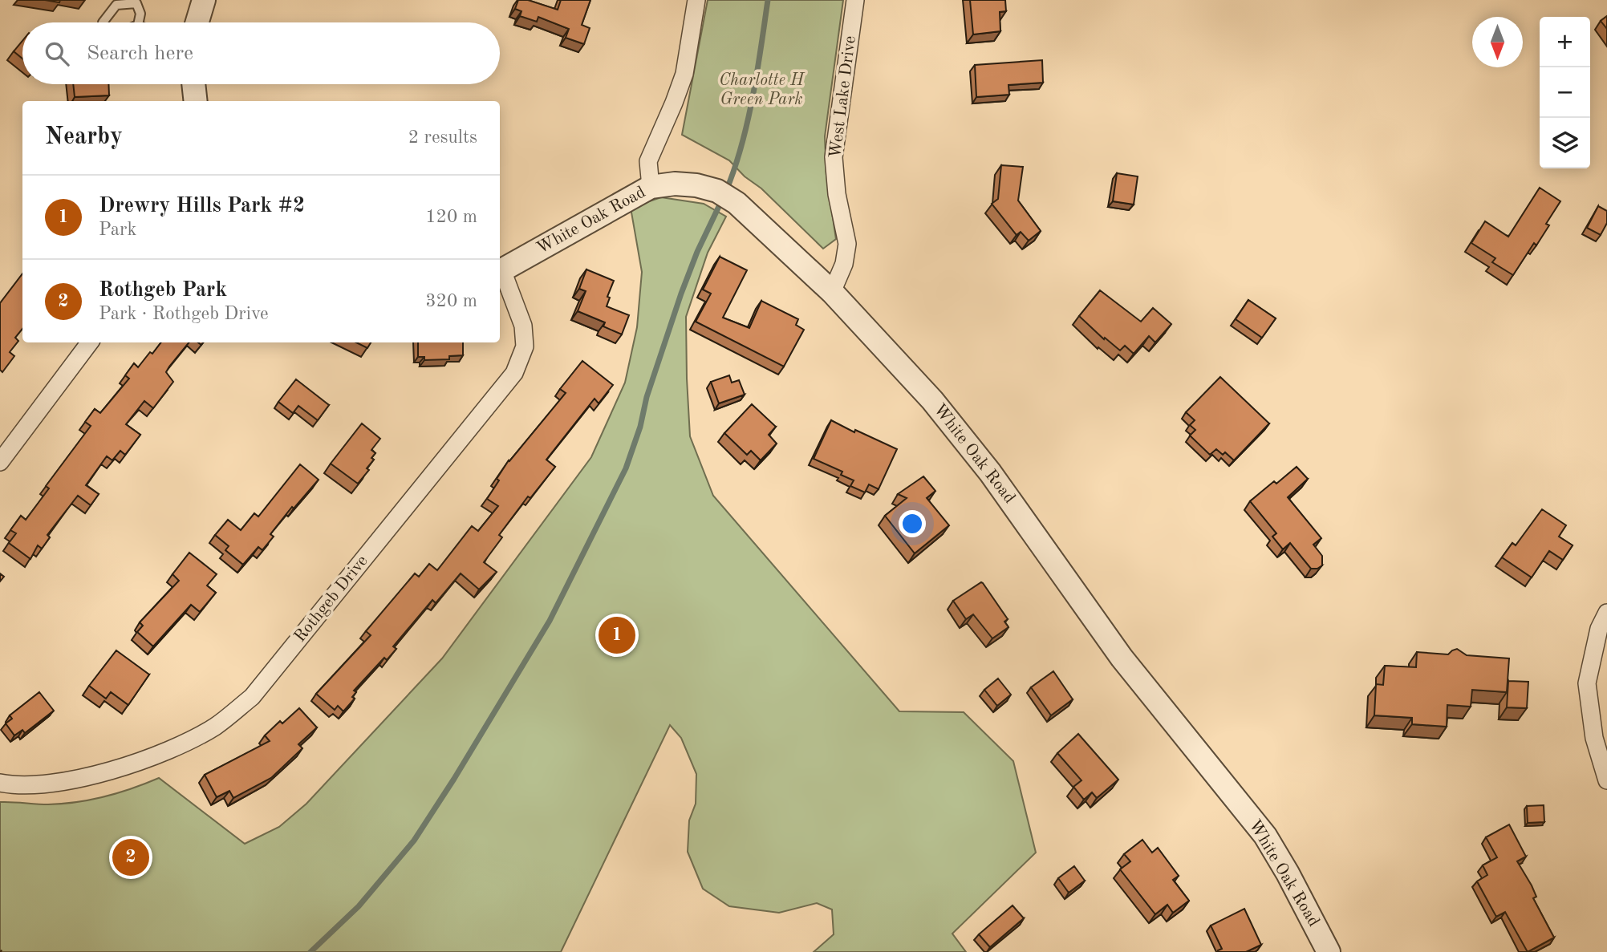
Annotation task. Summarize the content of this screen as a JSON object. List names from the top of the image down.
{
  "streets": {
    "street": ["West Lake Drive", "White Oak Road", "Rothgeb Drive"]
  },
  "crossings": [
    ["West Lake Drive", "White Oak Road"],
    ["White Oak Road", "Rothgeb Drive"]
  ],
  "parks": ["Charlotte H Green Park"],
  "north": "bottom",
  "page": {
    "map_buttons": ["+", "−"],
    "search": "Search here",
    "heading": ["Nearby", "2 results"],
    "list": [
      {
        "mark": "1",
        "name": "Drewry Hills Park #2",
        "note": "Park",
        "value": "120 m"
      },
      {
        "mark": "2",
        "name": "Rothgeb Park",
        "note": "Park · Rothgeb Drive",
        "value": "320 m"
      }
    ],
    "pins": ["1", "2"]
  }
}
